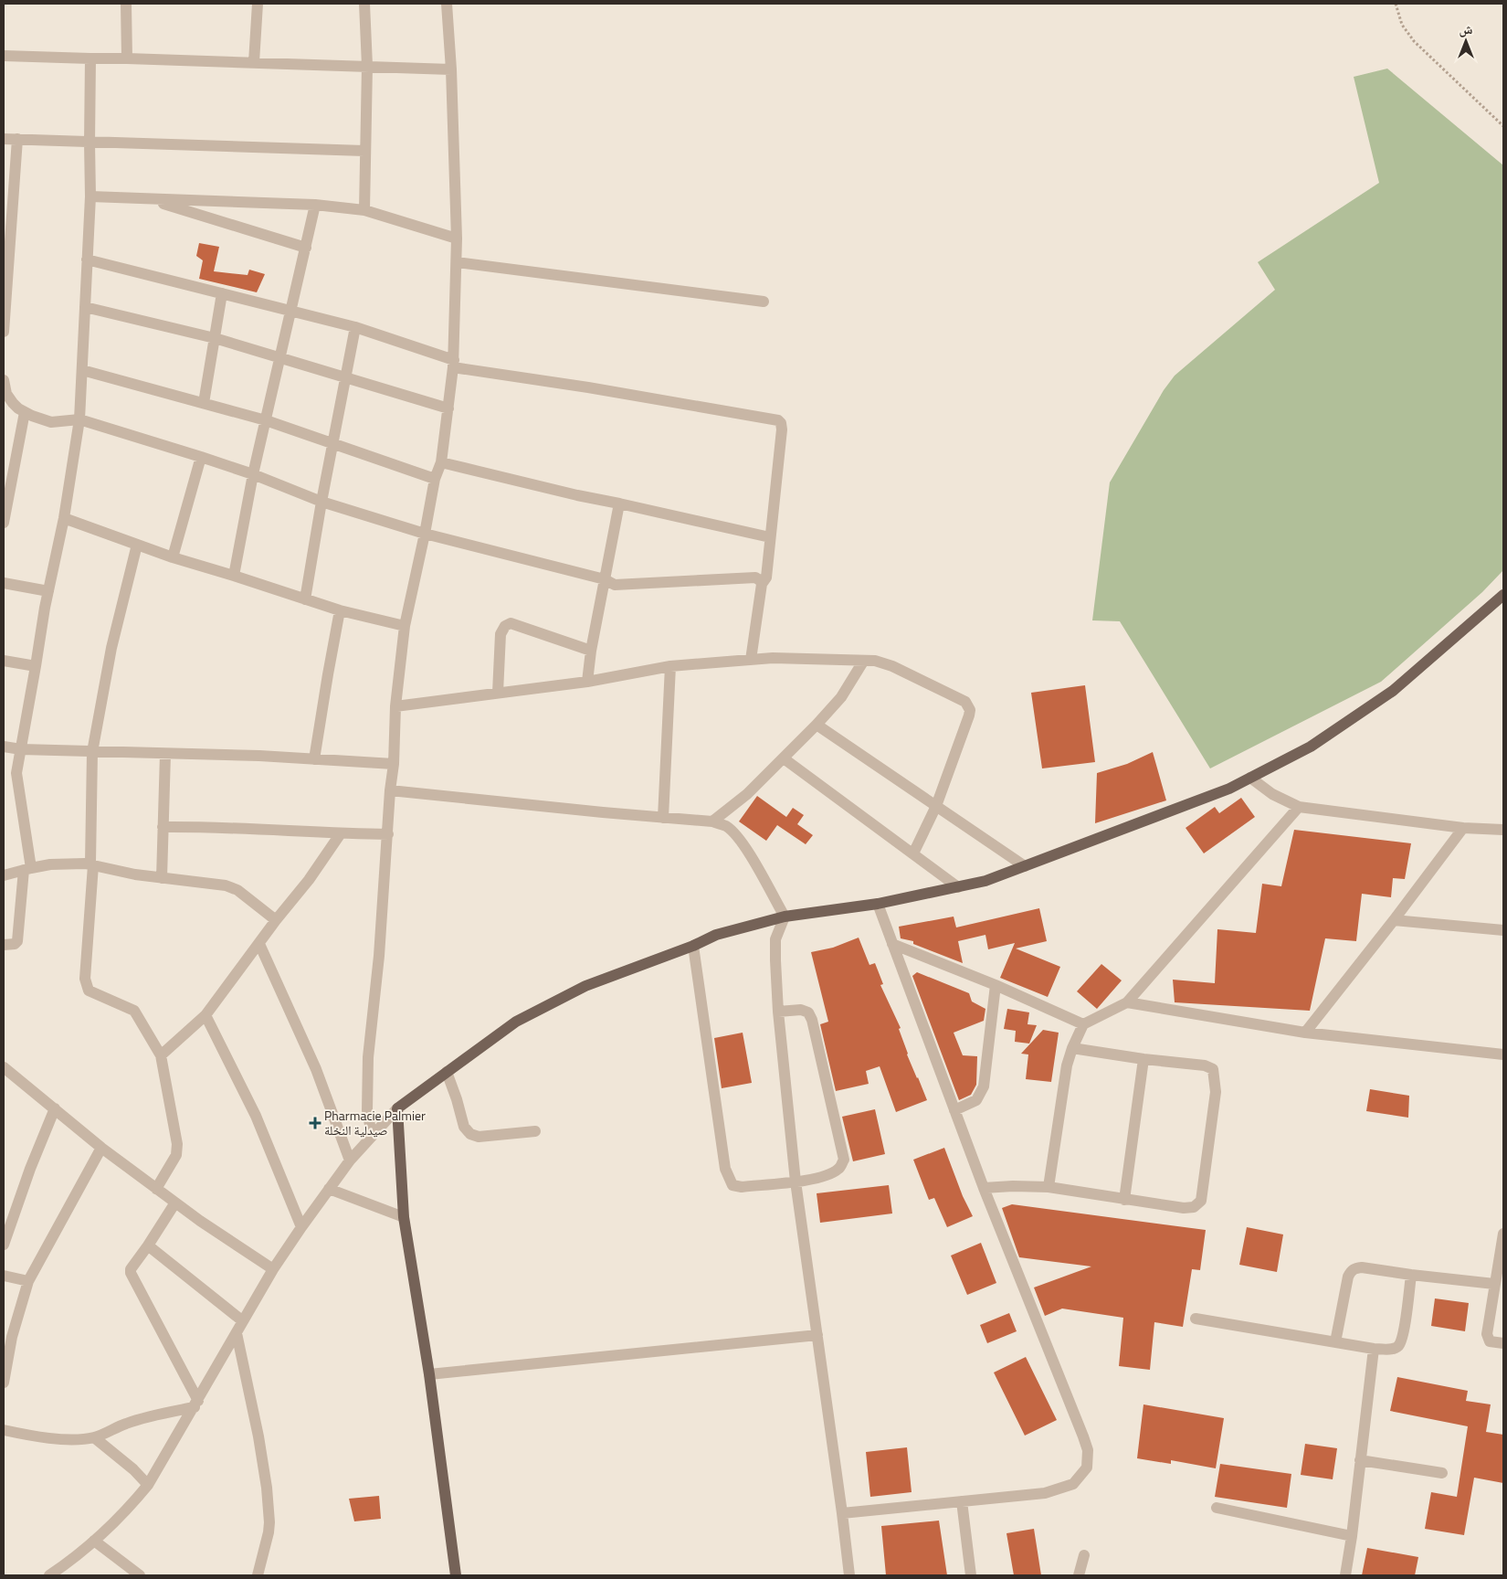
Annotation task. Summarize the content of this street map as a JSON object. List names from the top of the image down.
{
  "places": {
    "health": ["Pharmacie Palmier صيدلية النخلة"]
  },
  "north": "top"
}
